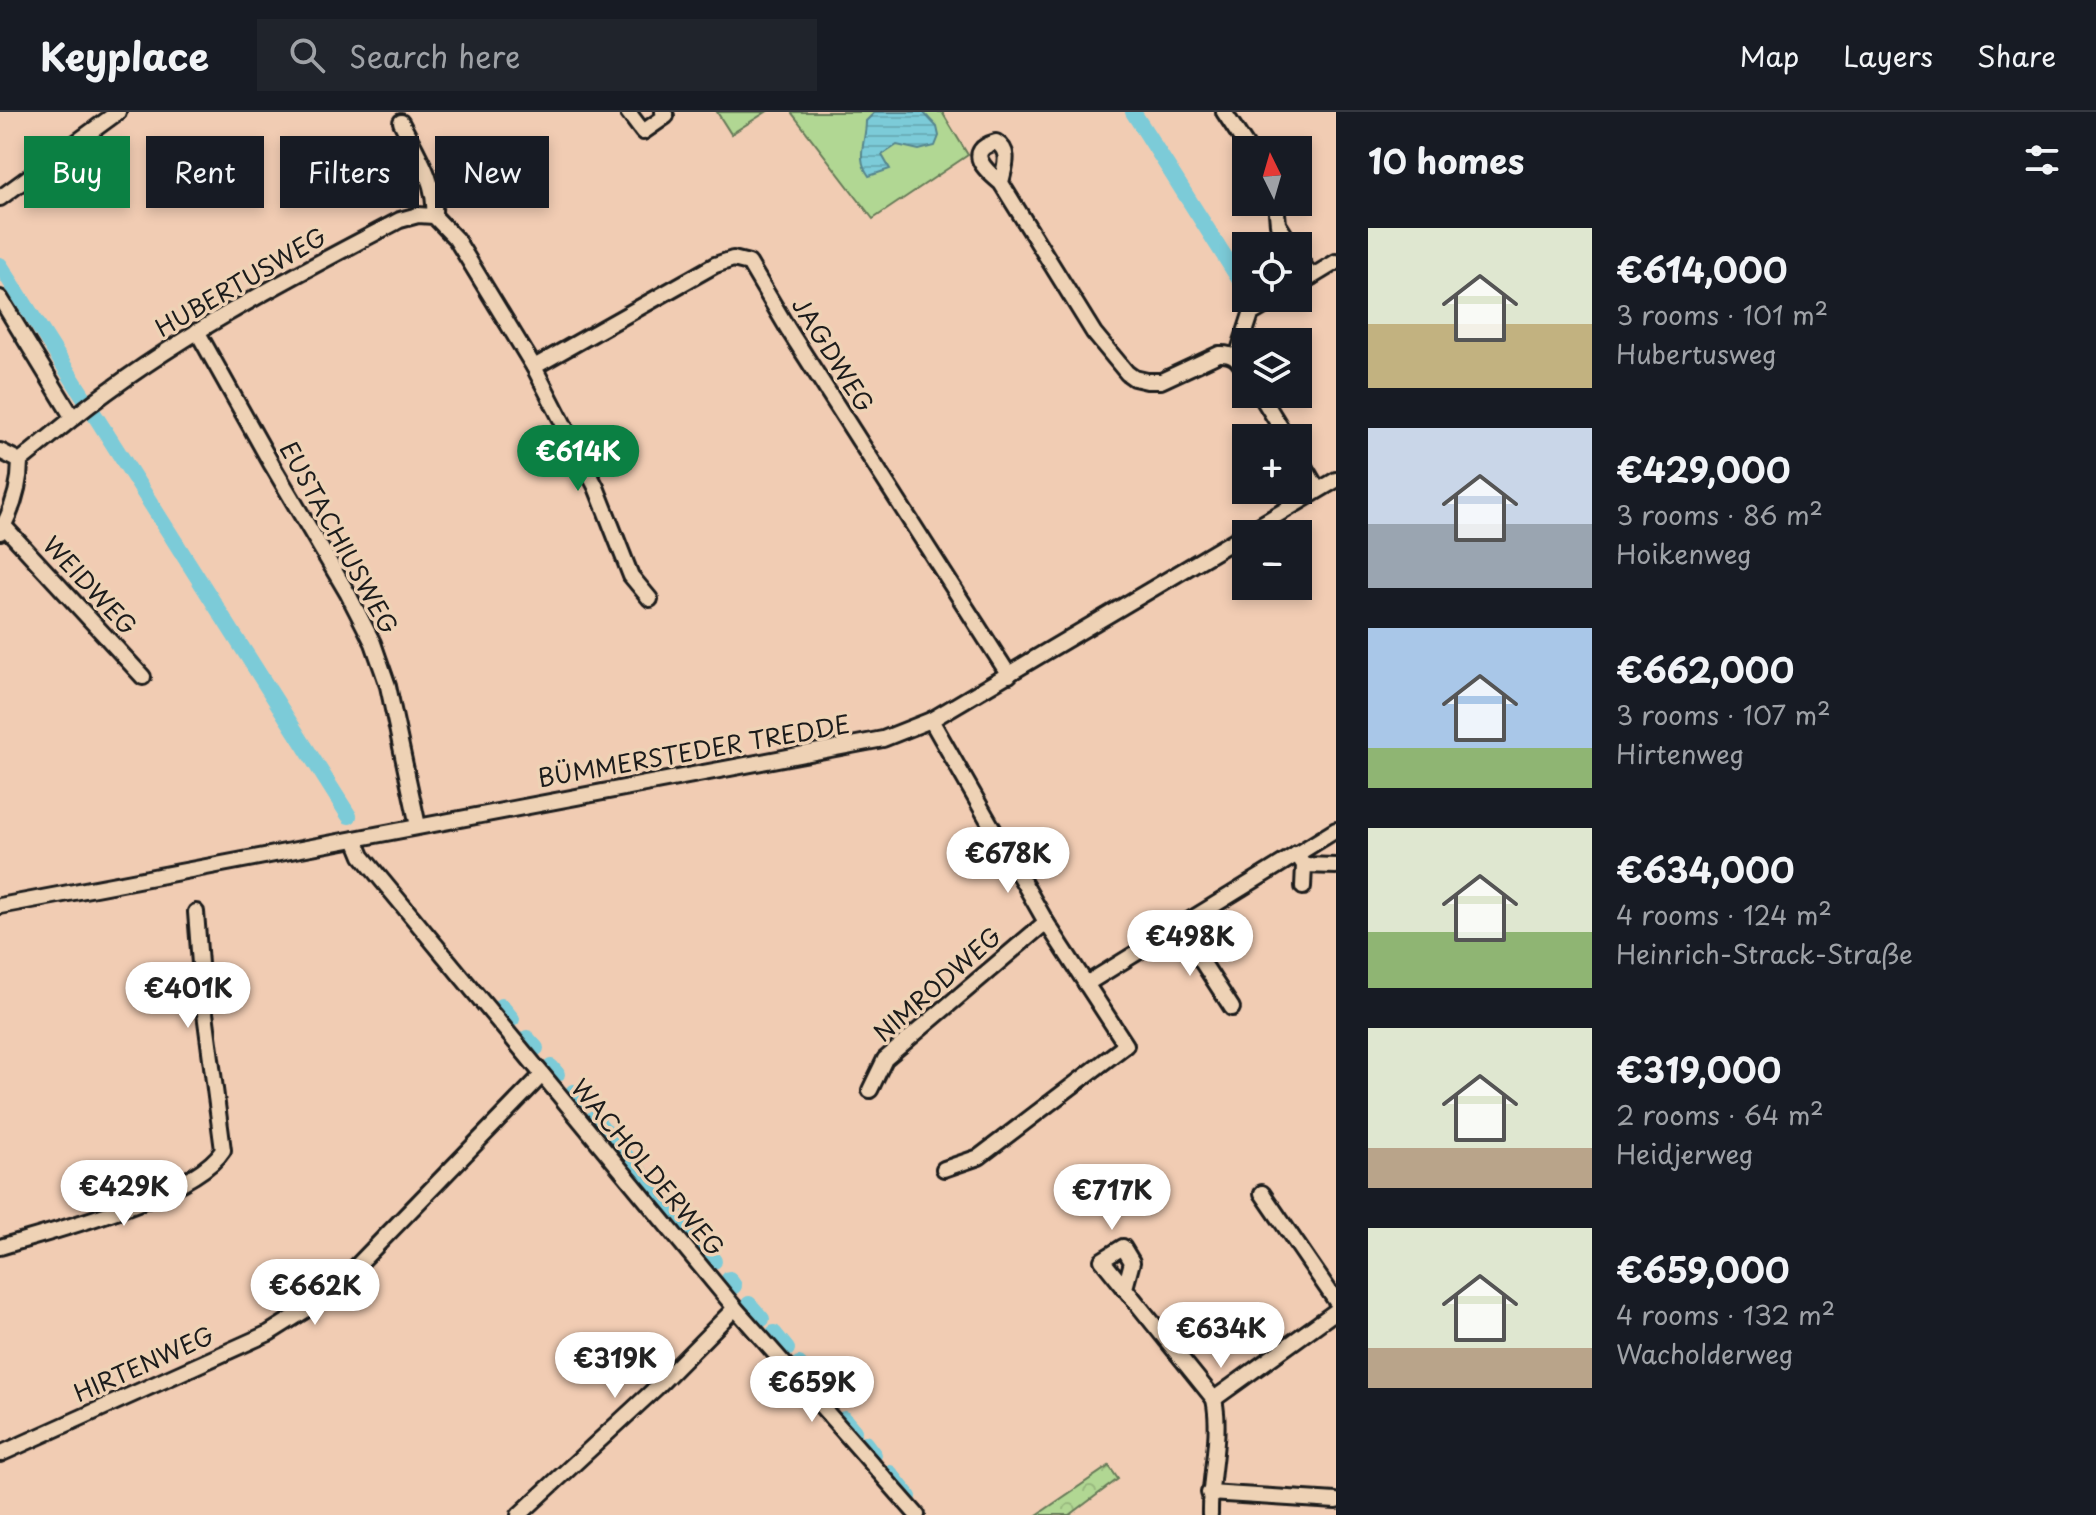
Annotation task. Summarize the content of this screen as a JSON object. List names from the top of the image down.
{
  "streets": {
    "street": [
      "HUBERTUSWEG",
      "JAGDWEG",
      "EUSTACHIUSWEG",
      "WEIDWEG",
      "BÜMMERSTEDER TREDDE",
      "NIMRODWEG",
      "WACHOLDERWEG",
      "HIRTENWEG"
    ]
  },
  "crossings": [
    ["HUBERTUSWEG", "EUSTACHIUSWEG"],
    ["JAGDWEG", "BÜMMERSTEDER TREDDE"],
    ["EUSTACHIUSWEG", "BÜMMERSTEDER TREDDE"],
    ["BÜMMERSTEDER TREDDE", "WACHOLDERWEG"],
    ["WACHOLDERWEG", "HIRTENWEG"]
  ],
  "north": "top",
  "page": {
    "header": "Keyplace",
    "search": "Search here",
    "nav": ["Map", "Layers", "Share"],
    "heading": "10 homes",
    "map_buttons": ["+", "−"],
    "chip": [
      "Buy",
      "Rent",
      "Filters",
      "New"
    ],
    "list": [
      {
        "name": "€614,000",
        "note": "3 rooms · 101 m² · Hubertusweg"
      },
      {
        "name": "€429,000",
        "note": "3 rooms · 86 m² · Hoikenweg"
      },
      {
        "name": "€662,000",
        "note": "3 rooms · 107 m² · Hirtenweg"
      },
      {
        "name": "€634,000",
        "note": "4 rooms · 124 m² · Heinrich-Strack-Straße"
      },
      {
        "name": "€319,000",
        "note": "2 rooms · 64 m² · Heidjerweg"
      },
      {
        "name": "€659,000",
        "note": "4 rooms · 132 m² · Wacholderweg"
      }
    ],
    "price": [
      "€614K",
      "€678K",
      "€498K",
      "€401K",
      "€429K",
      "€717K",
      "€662K",
      "€634K",
      "€319K",
      "€659K"
    ]
  }
}
